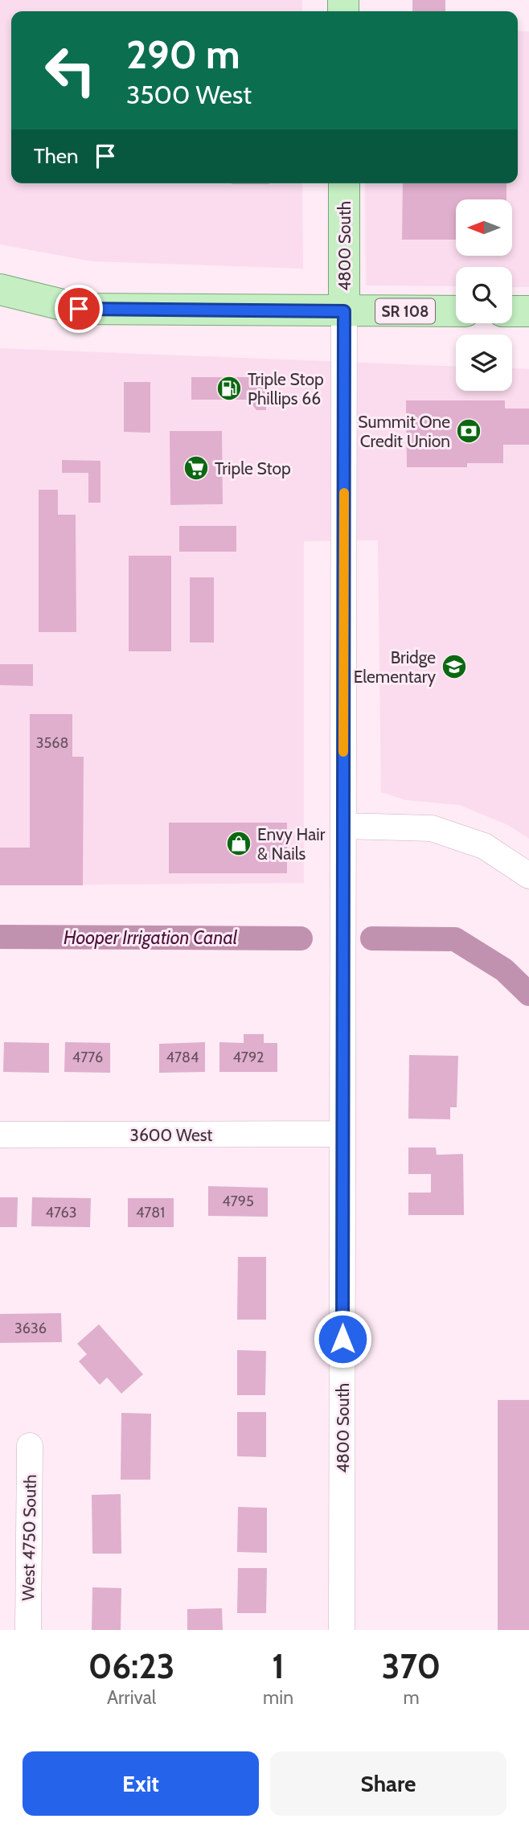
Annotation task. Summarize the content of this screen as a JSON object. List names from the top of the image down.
{
  "streets": {
    "main road": ["4800 South", "SR 108"],
    "street": ["3600 West", "West 4750 South"]
  },
  "crossings": [
    ["4800 South", "SR 108"],
    ["4800 South", "3600 West"]
  ],
  "water": ["Hooper Irrigation Canal"],
  "places": {
    "fuel station": ["Triple Stop Phillips 66"],
    "bank": ["Summit One Credit Union"],
    "supermarket": ["Triple Stop"],
    "school or university": ["Bridge Elementary"],
    "shop": ["Envy Hair & Nails"]
  },
  "house_numbers": [
    "3568",
    "4776",
    "4784",
    "4792",
    "4795",
    "4763",
    "4781",
    "3636"
  ],
  "north": "left",
  "page": {
    "turn": ["290 m", "3500 West"],
    "then": "Then",
    "eta": [
      "06:23",
      "Arrival",
      "1",
      "min",
      "370",
      "m"
    ],
    "buttons": ["Exit", "Share"]
  }
}
